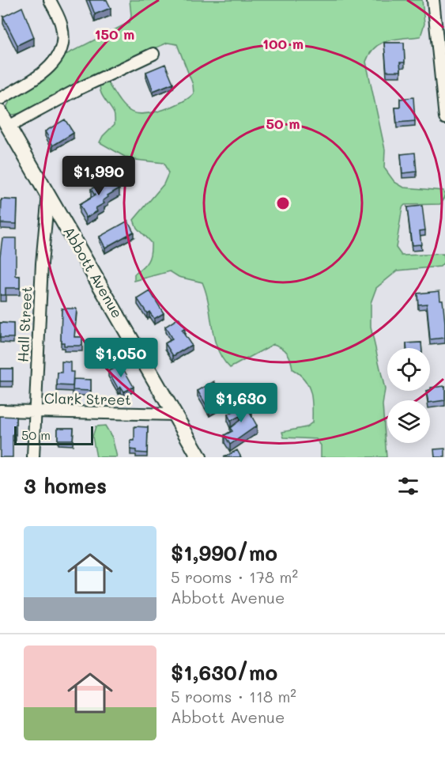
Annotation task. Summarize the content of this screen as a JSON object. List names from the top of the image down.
{
  "streets": {
    "street": ["Abbott Avenue", "Hall Street", "Clark Street"]
  },
  "crossings": [
    ["Abbott Avenue", "Hall Street"],
    ["Abbott Avenue", "Clark Street"],
    ["Hall Street", "Clark Street"]
  ],
  "scale_bar": "50 m",
  "page": {
    "price": ["$1,990", "$1,050", "$1,630"],
    "scale": "50 m",
    "heading": "3 homes",
    "list": [
      {
        "name": "$1,990/mo",
        "note": "5 rooms · 178 m² · Abbott Avenue"
      },
      {
        "name": "$1,630/mo",
        "note": "5 rooms · 118 m² · Abbott Avenue"
      }
    ]
  },
  "rings": ["150 m", "100 m", "50 m"]
}
